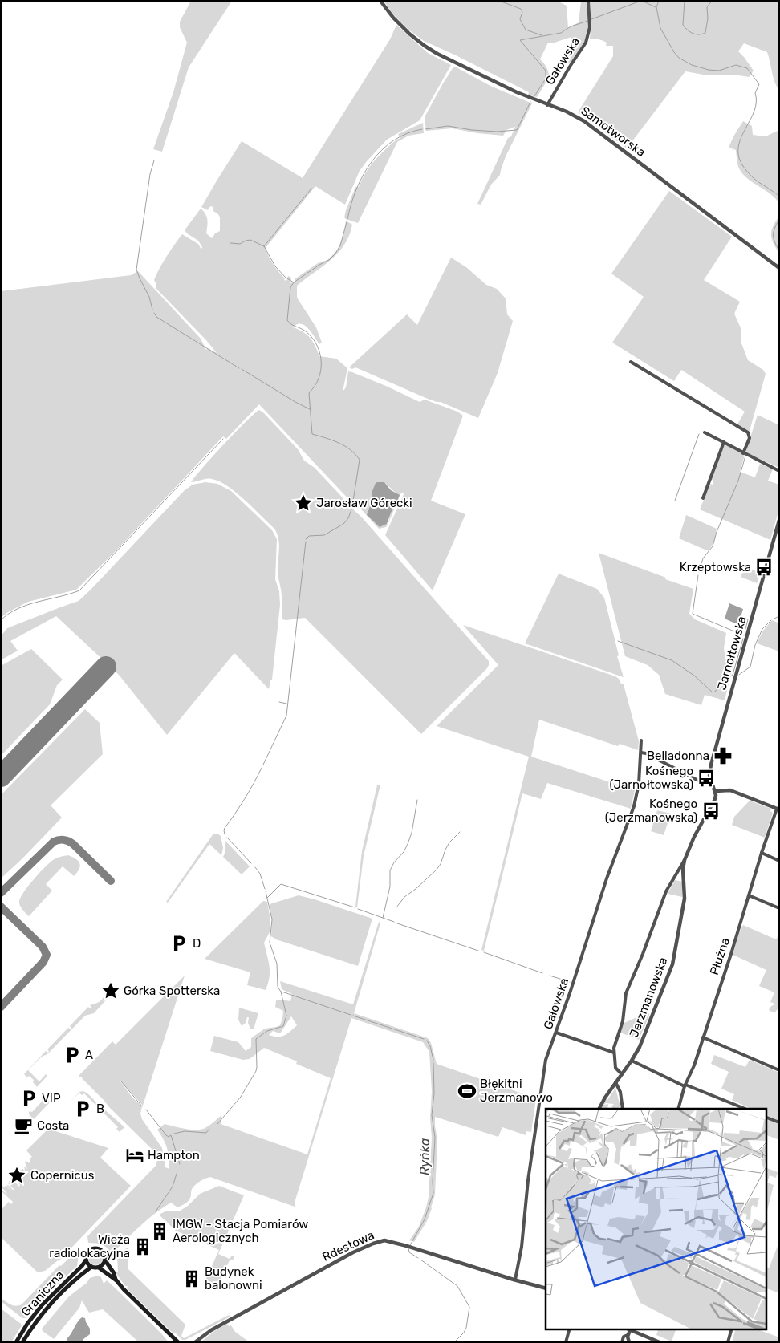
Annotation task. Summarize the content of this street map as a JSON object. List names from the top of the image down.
{
  "streets": {
    "main road": ["Graniczna"],
    "street": [
      "Gałowska",
      "Samotworska",
      "Jarnołtowska",
      "Płużna",
      "Jerzmanowska",
      "Rdestowa"
    ]
  },
  "crossings": [
    ["Gałowska", "Samotworska"],
    ["Gałowska", "Rdestowa"],
    ["Jarnołtowska", "Jerzmanowska"]
  ],
  "water": ["Ryńka"],
  "places": {
    "place": ["Jarosław Górecki", "Górka Spotterska", "Copernicus"],
    "bus stop": ["Krzeptowska", "Kośnego (Jarnołtowska)", "Kośnego (Jerzmanowska)"],
    "pharmacy": ["Belladonna"],
    "parking": [
      "D",
      "A",
      "VIP",
      "B"
    ],
    "sports": ["Błękitni Jerzmanowo"],
    "cafe": ["Costa"],
    "hotel": ["Hampton"],
    "building": ["IMGW - Stacja Pomiarów Aerologicznych", "Wieża radiolokacyjna", "Budynek balonowni"]
  }
}
